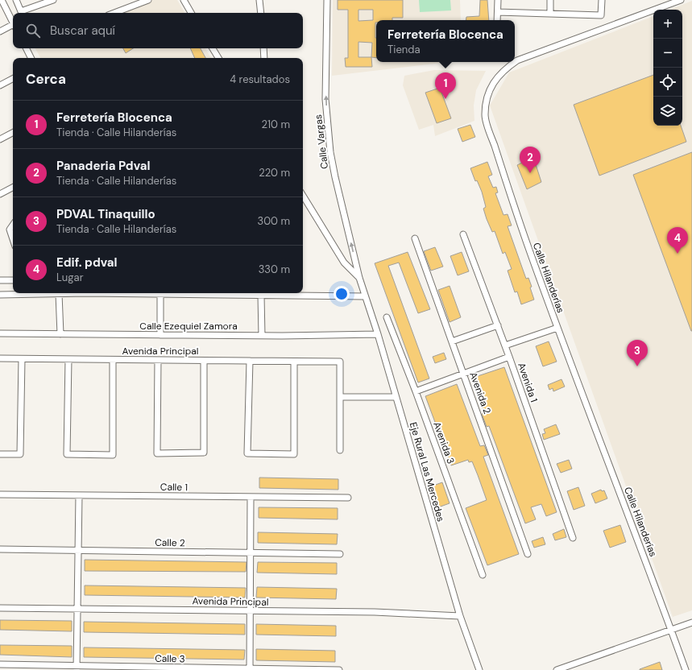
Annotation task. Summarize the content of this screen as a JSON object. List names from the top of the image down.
{
  "streets": {
    "street": [
      "Calle Vargas",
      "Calle Hilanderías",
      "Calle Ezequiel Zamora",
      "Avenida Principal",
      "Avenida 1",
      "Avenida 2",
      "Avenida 3",
      "Eje Rural Las Mercedes",
      "Calle 1",
      "Calle 2",
      "Calle 3"
    ]
  },
  "crossings": [
    ["Calle Vargas", "Eje Rural Las Mercedes"],
    ["Calle Ezequiel Zamora", "Eje Rural Las Mercedes"],
    ["Avenida Principal", "Eje Rural Las Mercedes"]
  ],
  "one_way": ["Calle Vargas"],
  "page": {
    "map_buttons": ["+", "−"],
    "search": "Buscar aquí",
    "popup": ["Ferretería Blocenca", "Tienda"],
    "heading": ["Cerca", "4 resultados"],
    "pins": [
      "1",
      "2",
      "4",
      "3"
    ],
    "list": [
      {
        "mark": "1",
        "name": "Ferretería Blocenca",
        "note": "Tienda · Calle Hilanderías",
        "value": "210 m"
      },
      {
        "mark": "2",
        "name": "Panaderia Pdval",
        "note": "Tienda · Calle Hilanderías",
        "value": "220 m"
      },
      {
        "mark": "3",
        "name": "PDVAL Tinaquillo",
        "note": "Tienda · Calle Hilanderías",
        "value": "300 m"
      },
      {
        "mark": "4",
        "name": "Edif. pdval",
        "note": "Lugar",
        "value": "330 m"
      }
    ]
  }
}
